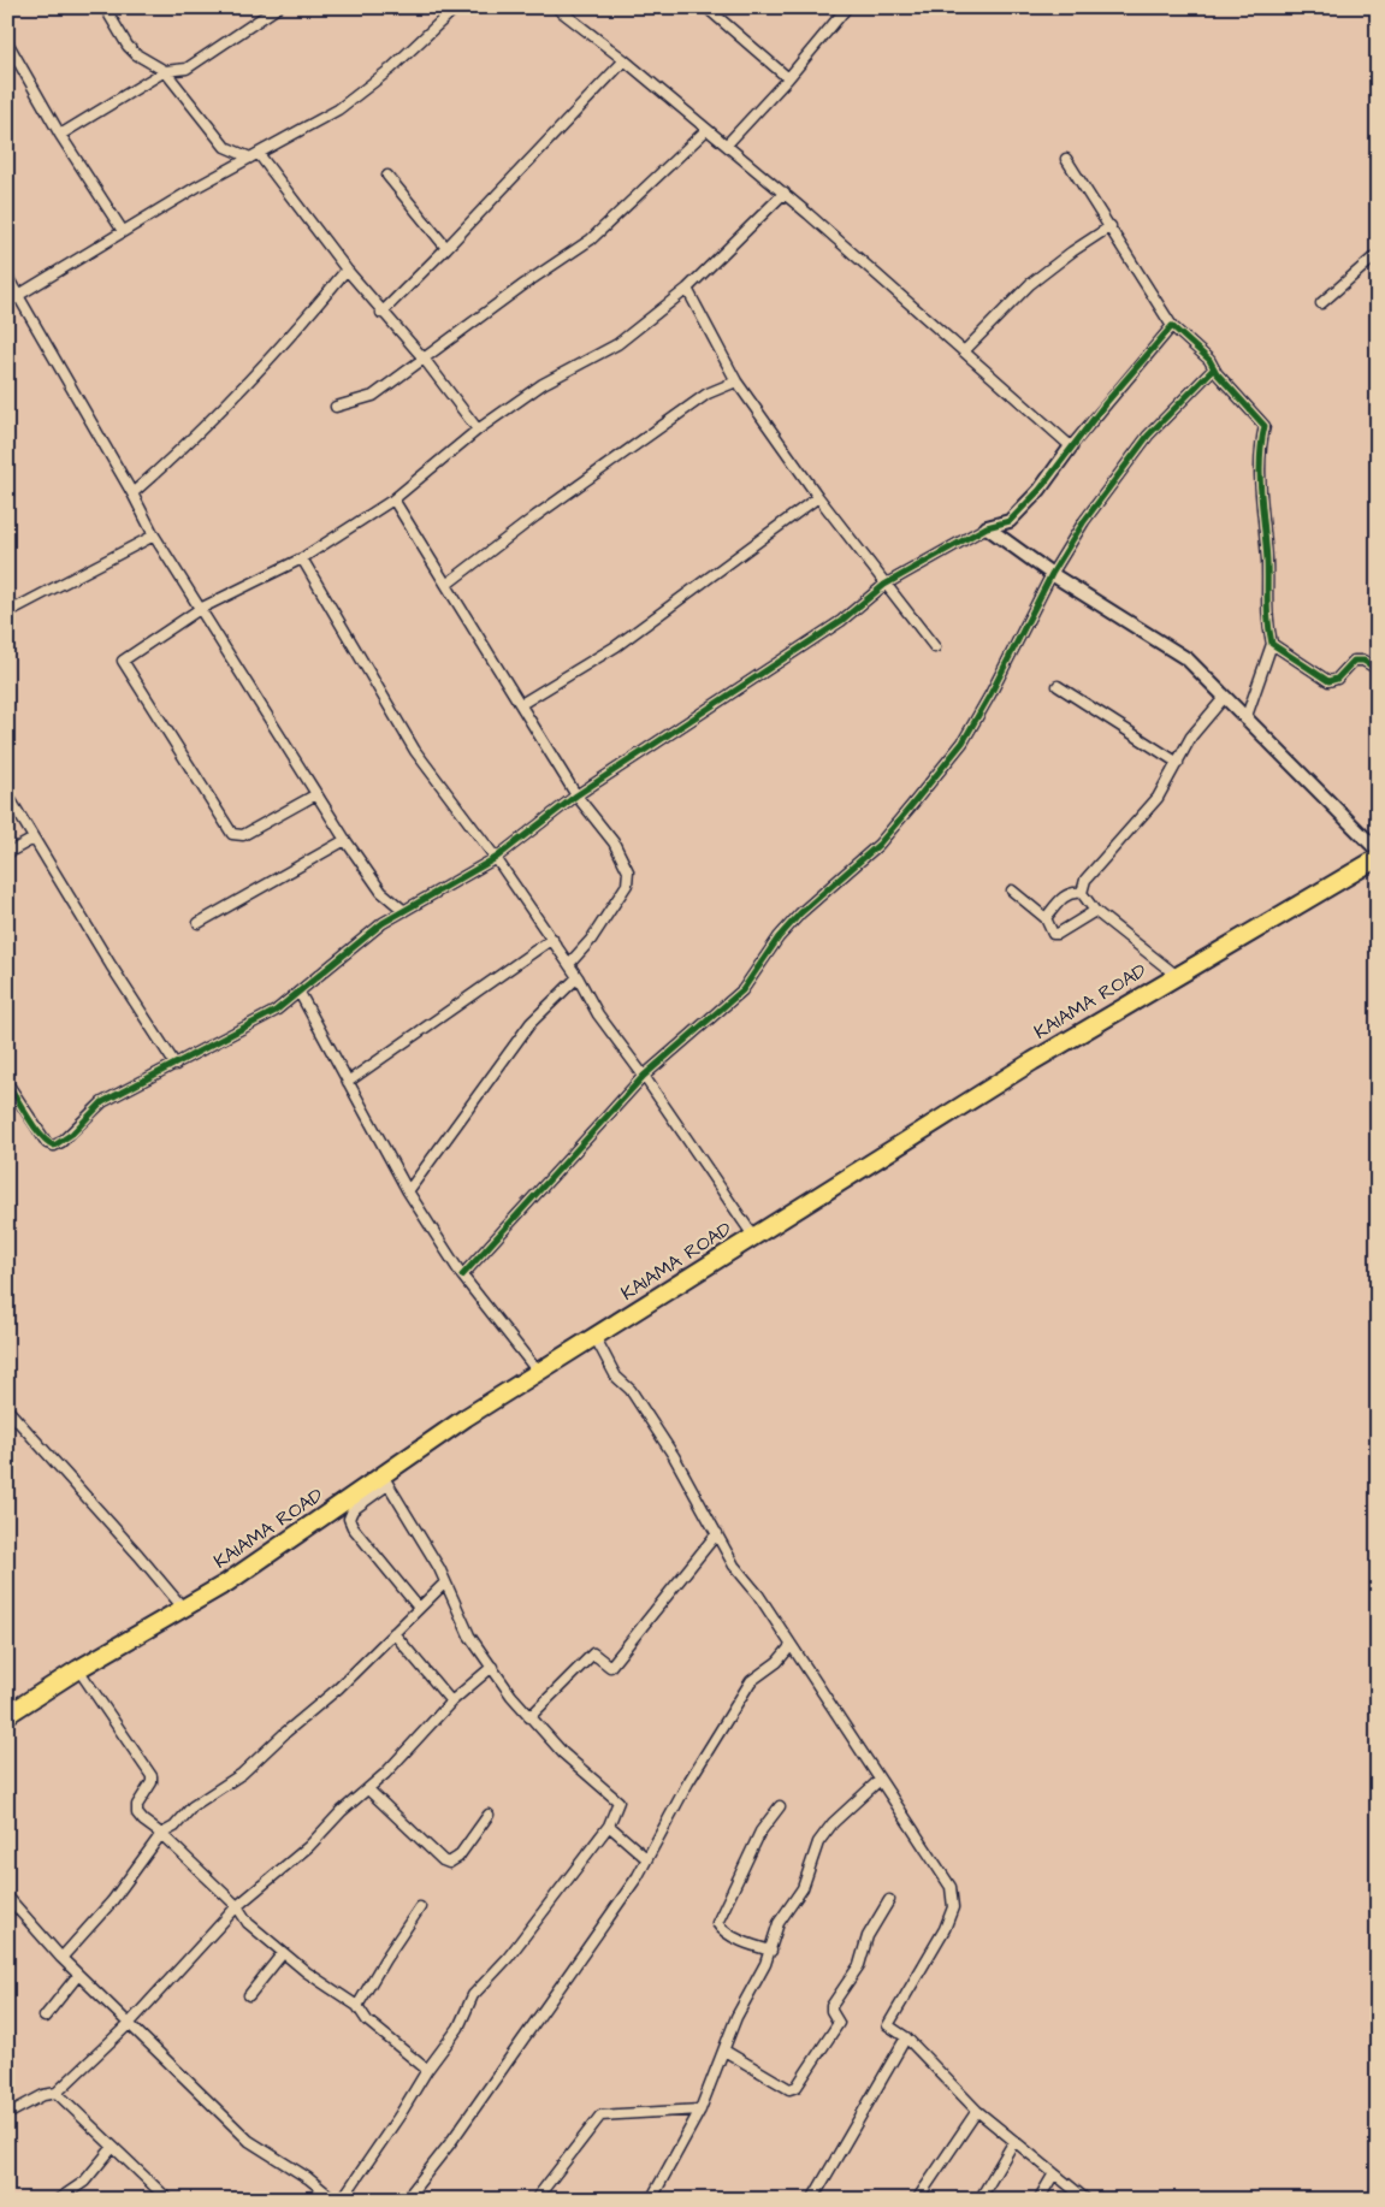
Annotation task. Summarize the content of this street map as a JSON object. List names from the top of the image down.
{
  "streets": {
    "highway": ["KAIAMA ROAD"]
  }
}
